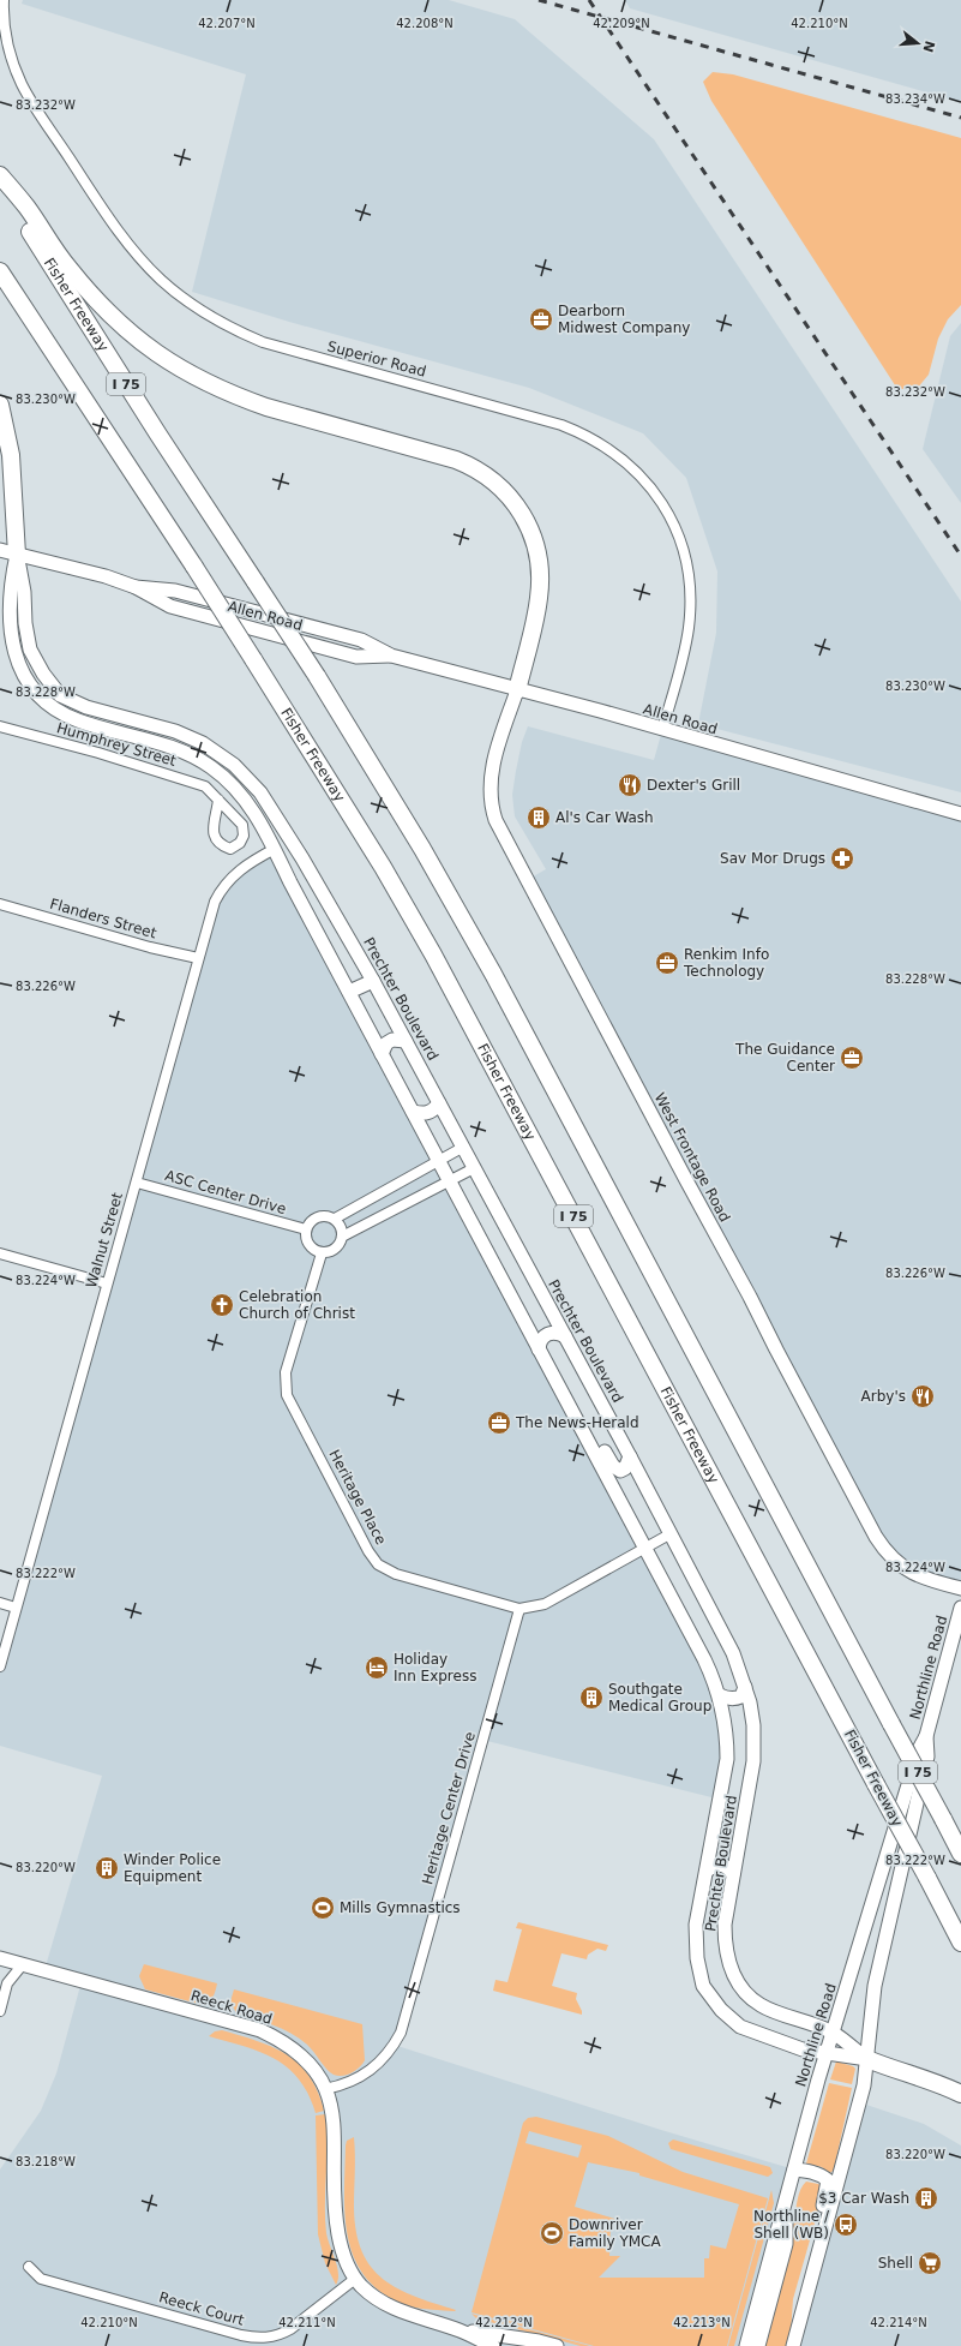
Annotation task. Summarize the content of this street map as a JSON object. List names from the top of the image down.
{
  "streets": {
    "highway": ["Fisher Freeway", "I 75"],
    "main road": [
      "Allen Road",
      "Prechter Boulevard",
      "West Frontage Road",
      "Northline Road",
      "Reeck Road"
    ],
    "street": [
      "Superior Road",
      "Humphrey Street",
      "Flanders Street",
      "ASC Center Drive",
      "Walnut Street",
      "Heritage Place",
      "Heritage Center Drive",
      "Reeck Court"
    ]
  },
  "crossings": [
    ["Superior Road", "Allen Road"],
    ["Allen Road", "Prechter Boulevard"],
    ["Allen Road", "West Frontage Road"],
    ["Flanders Street", "Walnut Street"],
    ["Prechter Boulevard", "Walnut Street"],
    ["Prechter Boulevard", "Heritage Place"],
    ["Prechter Boulevard", "Northline Road"],
    ["ASC Center Drive", "Walnut Street"],
    ["ASC Center Drive", "Heritage Place"],
    ["Heritage Place", "Heritage Center Drive"],
    ["Heritage Center Drive", "Reeck Road"],
    ["Reeck Road", "Reeck Court"]
  ],
  "places": {
    "office": [
      "Dearborn Midwest Company",
      "Renkim Info Technology",
      "The Guidance Center",
      "The News-Herald"
    ],
    "restaurant": ["Dexter's Grill", "Arby's"],
    "building": [
      "Al's Car Wash",
      "Southgate Medical Group",
      "Winder Police Equipment",
      "$3 Car Wash"
    ],
    "pharmacy": ["Sav Mor Drugs"],
    "church": ["Celebration Church of Christ"],
    "hotel": ["Holiday Inn Express"],
    "sports": ["Mills Gymnastics", "Downriver Family YMCA"],
    "bus stop": ["Northline / Shell (WB)"],
    "supermarket": ["Shell"]
  },
  "north": "right",
  "coordinates": [
    "42.207°N",
    "42.208°N",
    "42.209°N",
    "42.210°N",
    "83.234°W",
    "83.232°W",
    "83.230°W",
    "83.228°W",
    "83.226°W",
    "83.224°W",
    "83.222°W",
    "83.220°W",
    "83.218°W",
    "42.211°N",
    "42.212°N",
    "42.213°N",
    "42.214°N"
  ]
}
